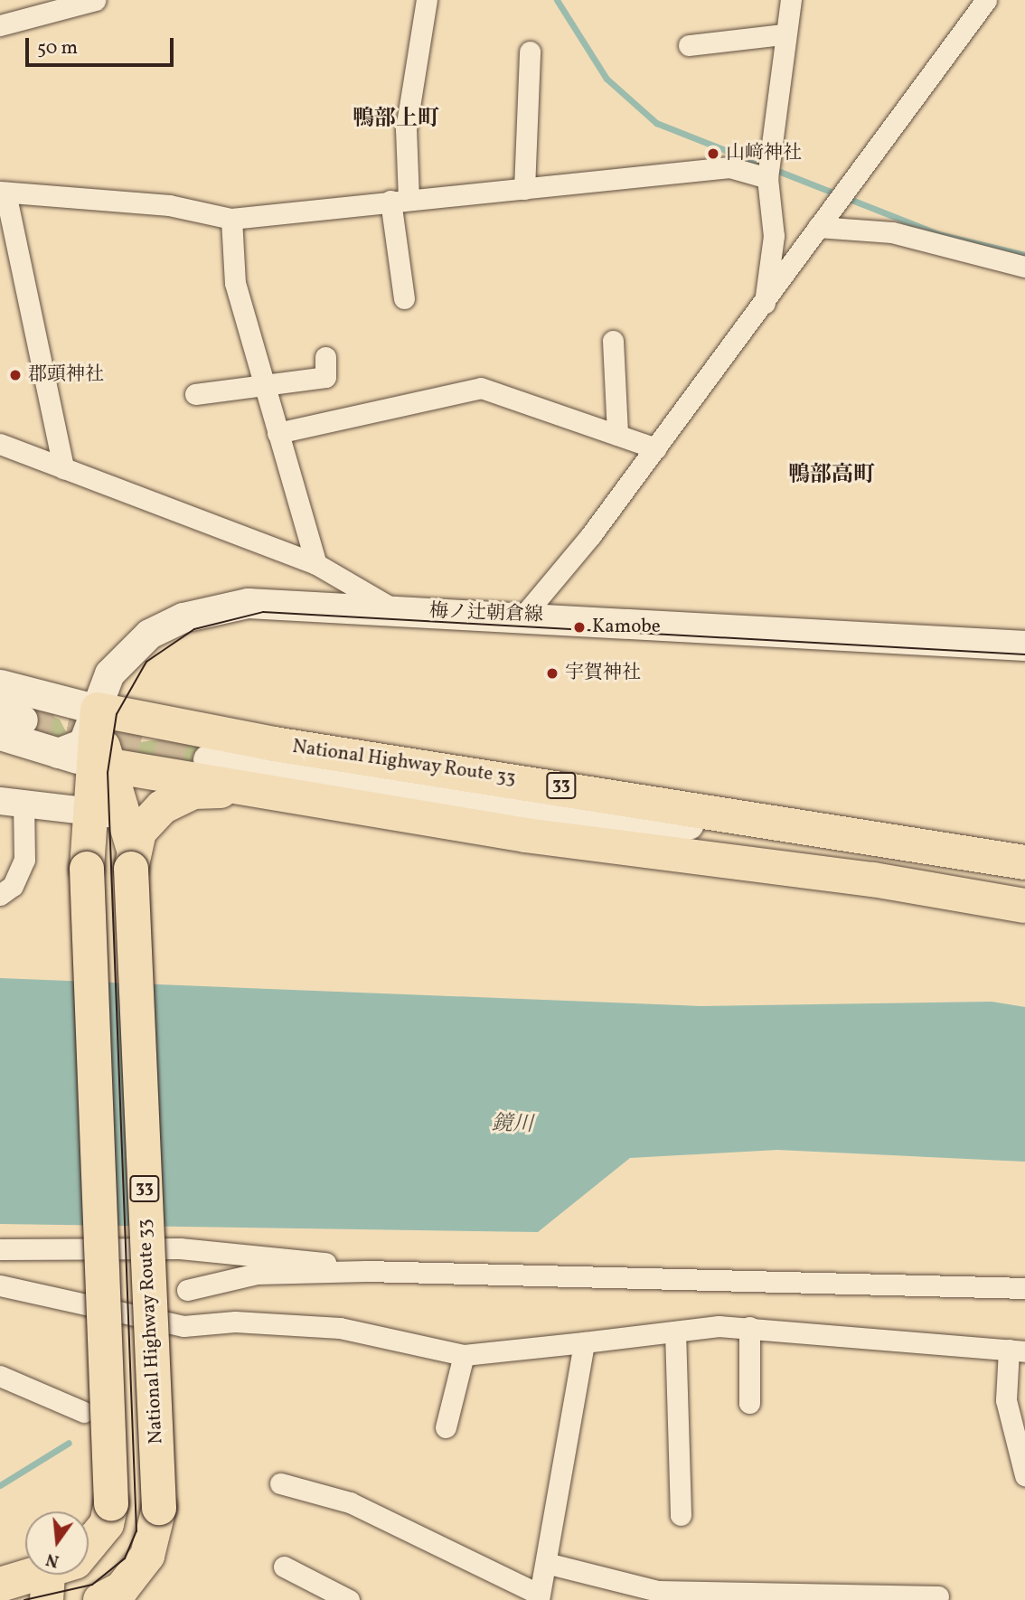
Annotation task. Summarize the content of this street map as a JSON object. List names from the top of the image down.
{
  "streets": {
    "highway": ["National Highway Route 33", "33"],
    "main road": ["梅ノ辻朝倉線"]
  },
  "crossings": [
    ["梅ノ辻朝倉線", "National Highway Route 33"]
  ],
  "districts": ["鴨部上町", "鴨部高町"],
  "water": ["鏡川"],
  "places": [
    "山﨑神社",
    "郡頭神社",
    "Kamobe",
    "宇賀神社"
  ],
  "scale_bar": "50 m",
  "north": "bottom"
}
